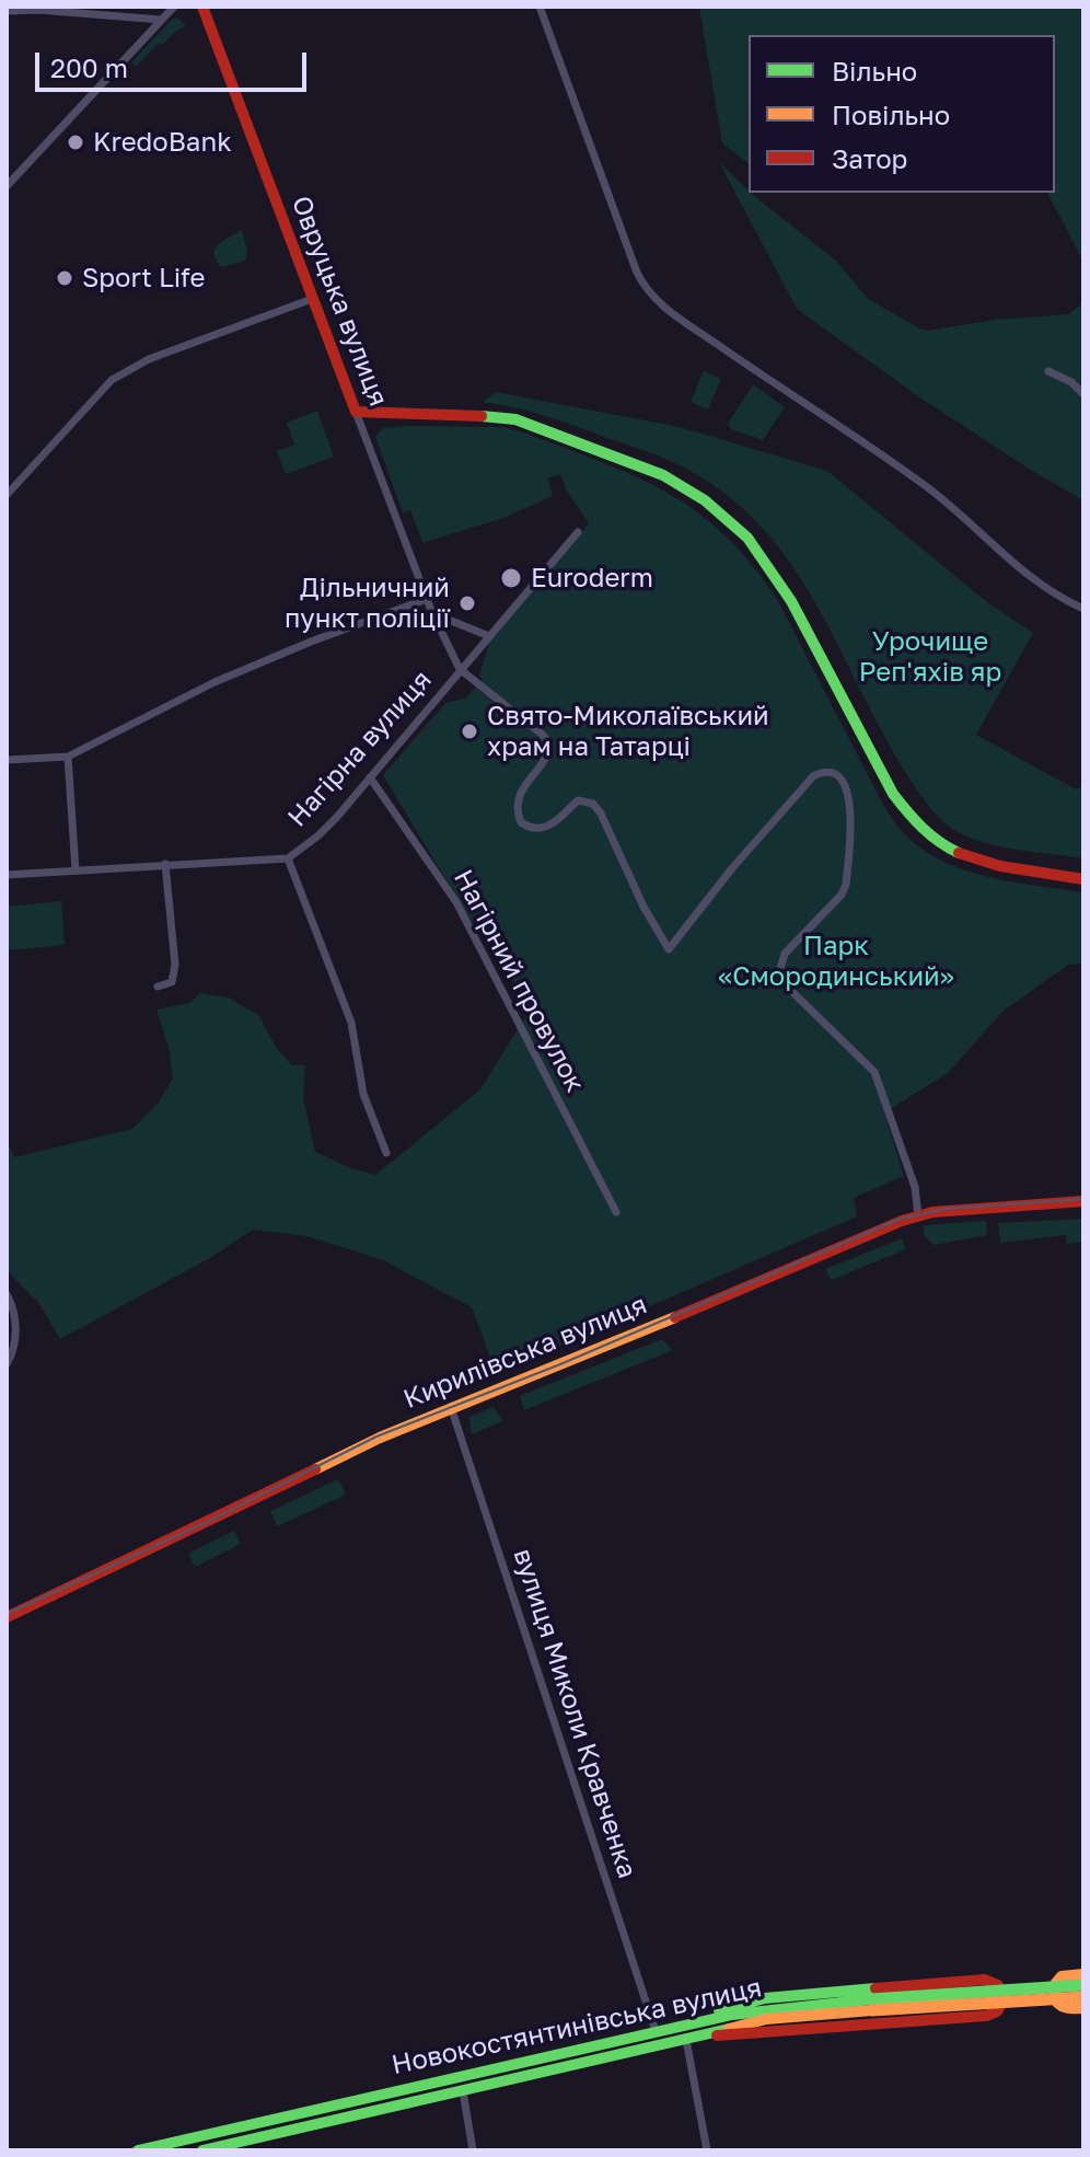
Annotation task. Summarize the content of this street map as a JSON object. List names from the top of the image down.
{
  "streets": {
    "main road": ["Овруцька вулиця", "Кирилівська вулиця", "Новокостянтинівська вулиця"],
    "street": ["Нагірна вулиця", "Нагірний провулок", "вулиця Миколи Кравченка"]
  },
  "crossings": [
    ["Овруцька вулиця", "Нагірна вулиця"],
    ["Нагірна вулиця", "Нагірний провулок"],
    ["Кирилівська вулиця", "вулиця Миколи Кравченка"],
    ["вулиця Миколи Кравченка", "Новокостянтинівська вулиця"]
  ],
  "parks": ["Урочище Реп'яхів яр", "Парк «Смородинський»"],
  "places": [
    "KredoBank",
    "Sport Life",
    "Euroderm",
    "Дільничний пункт поліції",
    "Свято-Миколаївський храм на Татарці"
  ],
  "legend": ["Вільно", "Повільно", "Затор"],
  "scale_bar": "200 m"
}
